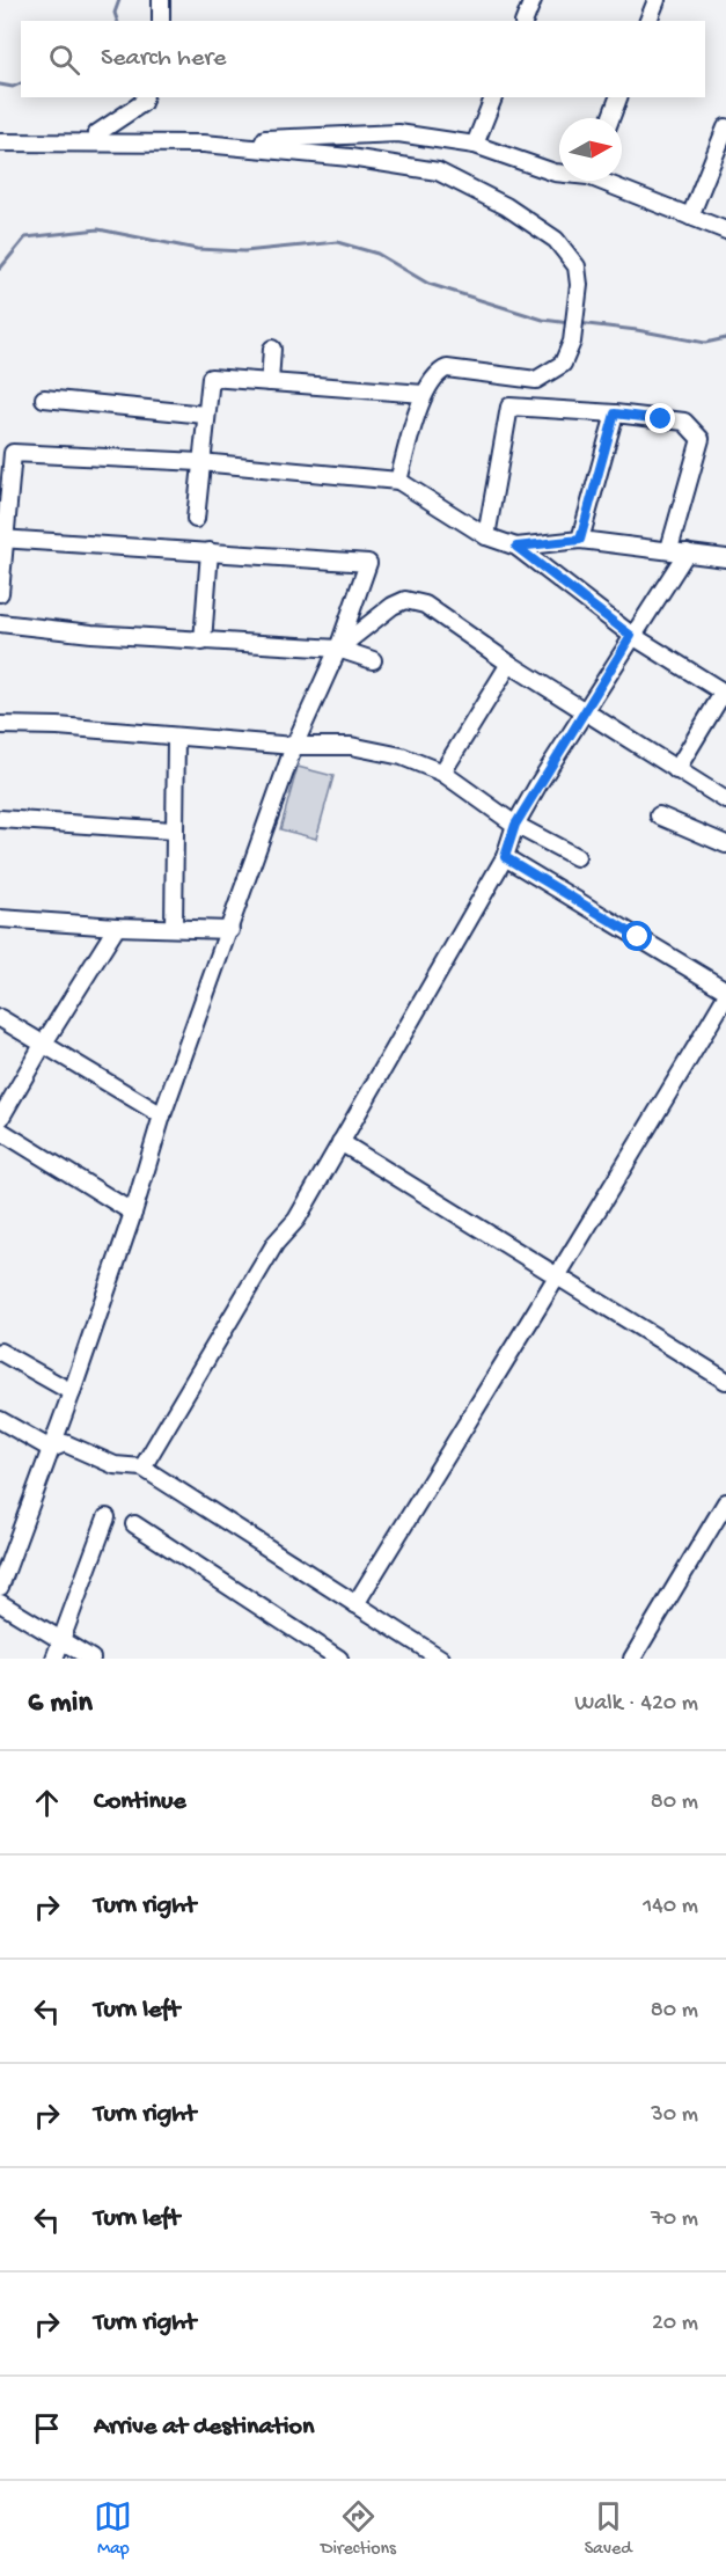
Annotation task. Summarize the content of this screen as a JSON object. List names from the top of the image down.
{
  "north": "right",
  "page": {
    "search": "Search here",
    "heading": ["6 min", "Walk · 420 m"],
    "list": [
      ["Continue", "80 m"],
      ["Turn right", "140 m"],
      ["Turn left", "80 m"],
      ["Turn right", "30 m"],
      ["Turn left", "70 m"],
      ["Turn right", "20 m"],
      "Arrive at destination"
    ],
    "nav": ["Map", "Directions", "Saved"]
  }
}
